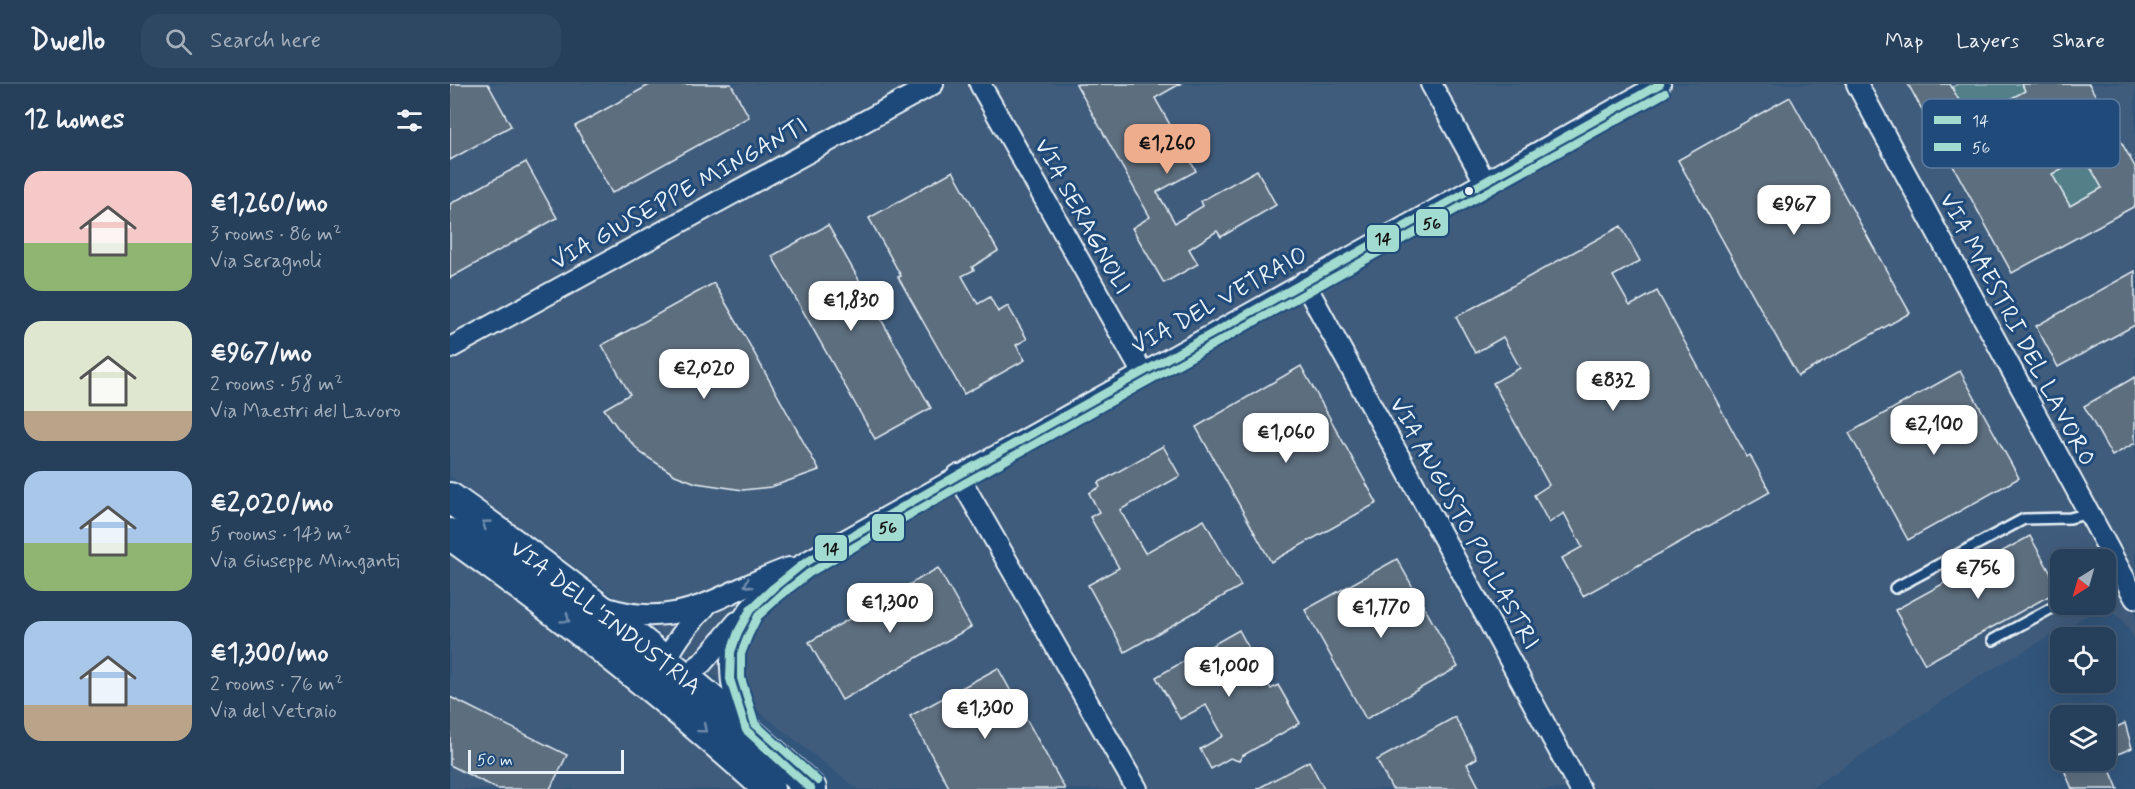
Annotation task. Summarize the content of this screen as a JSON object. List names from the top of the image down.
{
  "streets": {
    "main road": ["VIA DELL'INDUSTRIA"],
    "street": [
      "VIA GIUSEPPE MINGANTI",
      "VIA SERAGNOLI",
      "VIA DEL VETRAIO",
      "VIA MAESTRI DEL LAVORO",
      "VIA AUGUSTO POLLASTRI"
    ]
  },
  "crossings": [
    ["VIA SERAGNOLI", "VIA DEL VETRAIO"],
    ["VIA DEL VETRAIO", "VIA AUGUSTO POLLASTRI"],
    ["VIA DEL VETRAIO", "VIA DELL'INDUSTRIA"]
  ],
  "lines": ["transit line 14", "transit line 56"],
  "legend": ["14", "56"],
  "scale_bar": "50 m",
  "north": "bottom left",
  "page": {
    "header": "Dwello",
    "search": "Search here",
    "nav": ["Map", "Layers", "Share"],
    "heading": "12 homes",
    "price": [
      "€1,260",
      "€967",
      "€1,830",
      "€2,020",
      "€832",
      "€2,100",
      "€1,060",
      "€756",
      "€1,300",
      "€1,770",
      "€1,000",
      "€1,300"
    ],
    "list": [
      {
        "name": "€1,260/mo",
        "note": "3 rooms · 86 m² · Via Seragnoli"
      },
      {
        "name": "€967/mo",
        "note": "2 rooms · 58 m² · Via Maestri del Lavoro"
      },
      {
        "name": "€2,020/mo",
        "note": "5 rooms · 143 m² · Via Giuseppe Minganti"
      },
      {
        "name": "€1,300/mo",
        "note": "2 rooms · 76 m² · Via del Vetraio"
      }
    ],
    "scale": "50 m"
  }
}
